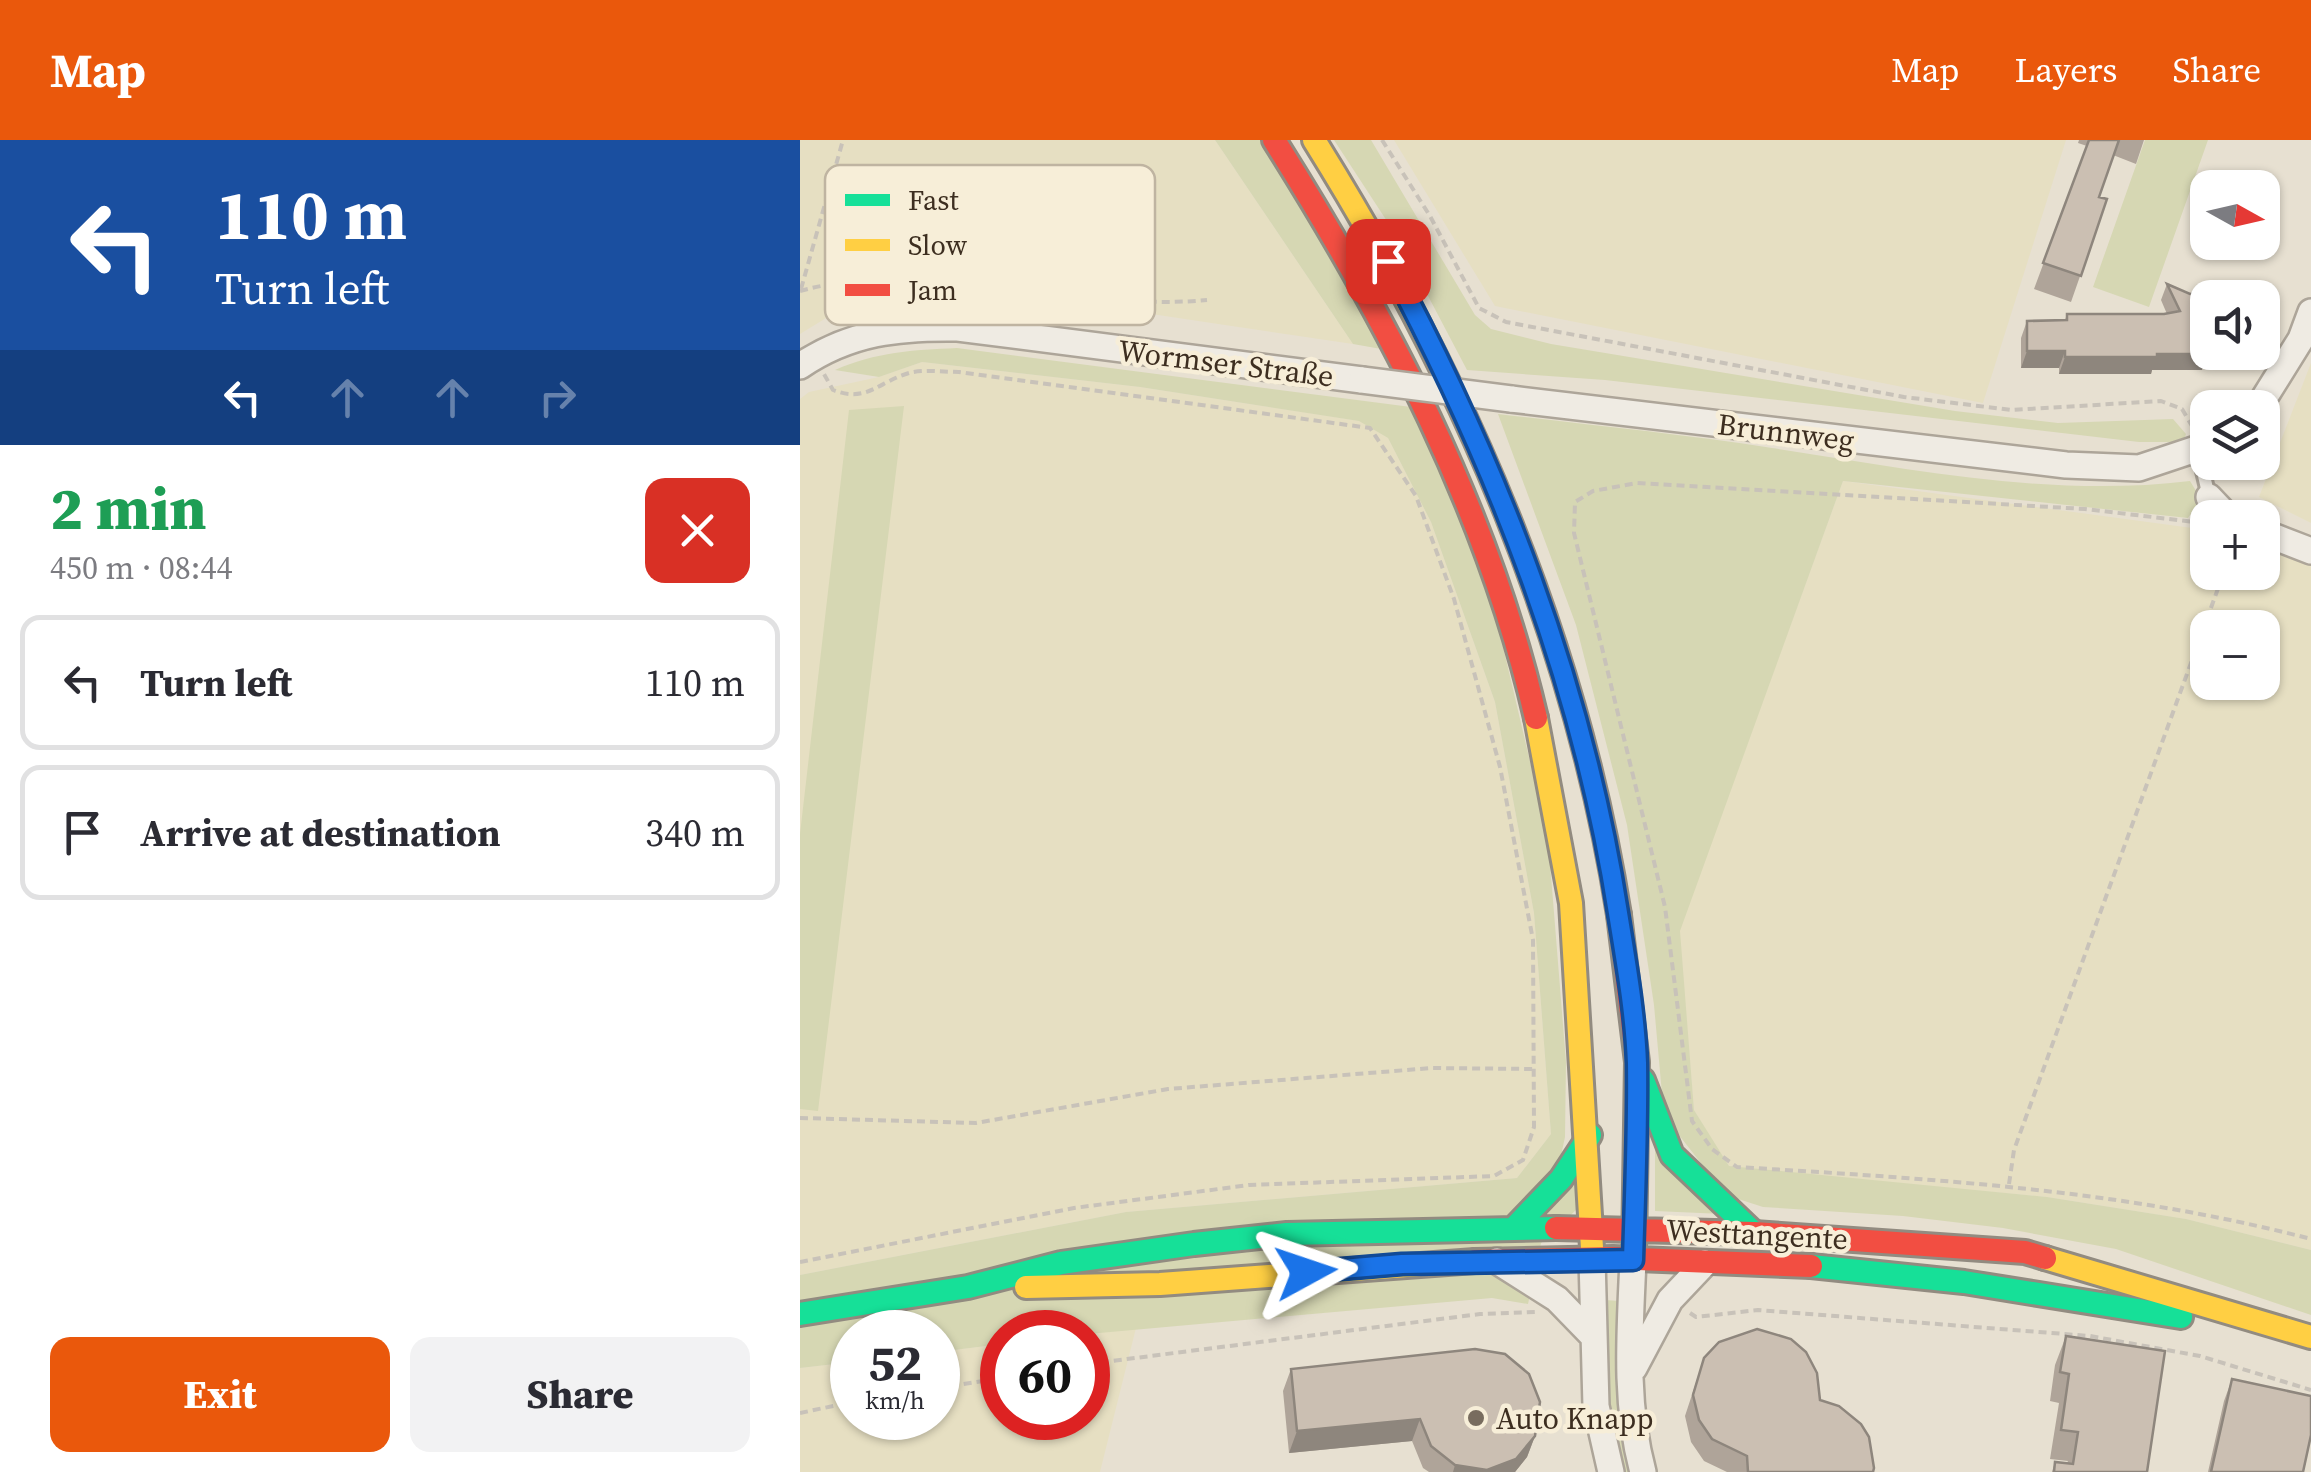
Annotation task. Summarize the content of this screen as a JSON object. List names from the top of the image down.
{
  "streets": {
    "main road": ["Westtangente"],
    "street": ["Wormser Straße", "Brunnweg"]
  },
  "crossings": [
    ["Wormser Straße", "Brunnweg"]
  ],
  "places": ["Auto Knapp"],
  "legend": ["Fast", "Slow", "Jam"],
  "north": "right",
  "page": {
    "header": "Map",
    "nav": ["Map", "Layers", "Share"],
    "turn": ["110 m", "Turn left"],
    "map_buttons": ["+", "−"],
    "heading": ["2 min", "450 m · 08:44"],
    "list": [
      {
        "name": "Turn left",
        "value": "110 m"
      },
      {
        "name": "Arrive at destination",
        "value": "340 m"
      }
    ],
    "speed": "52 km/h",
    "limit": "60",
    "buttons": ["Exit", "Share"]
  }
}
